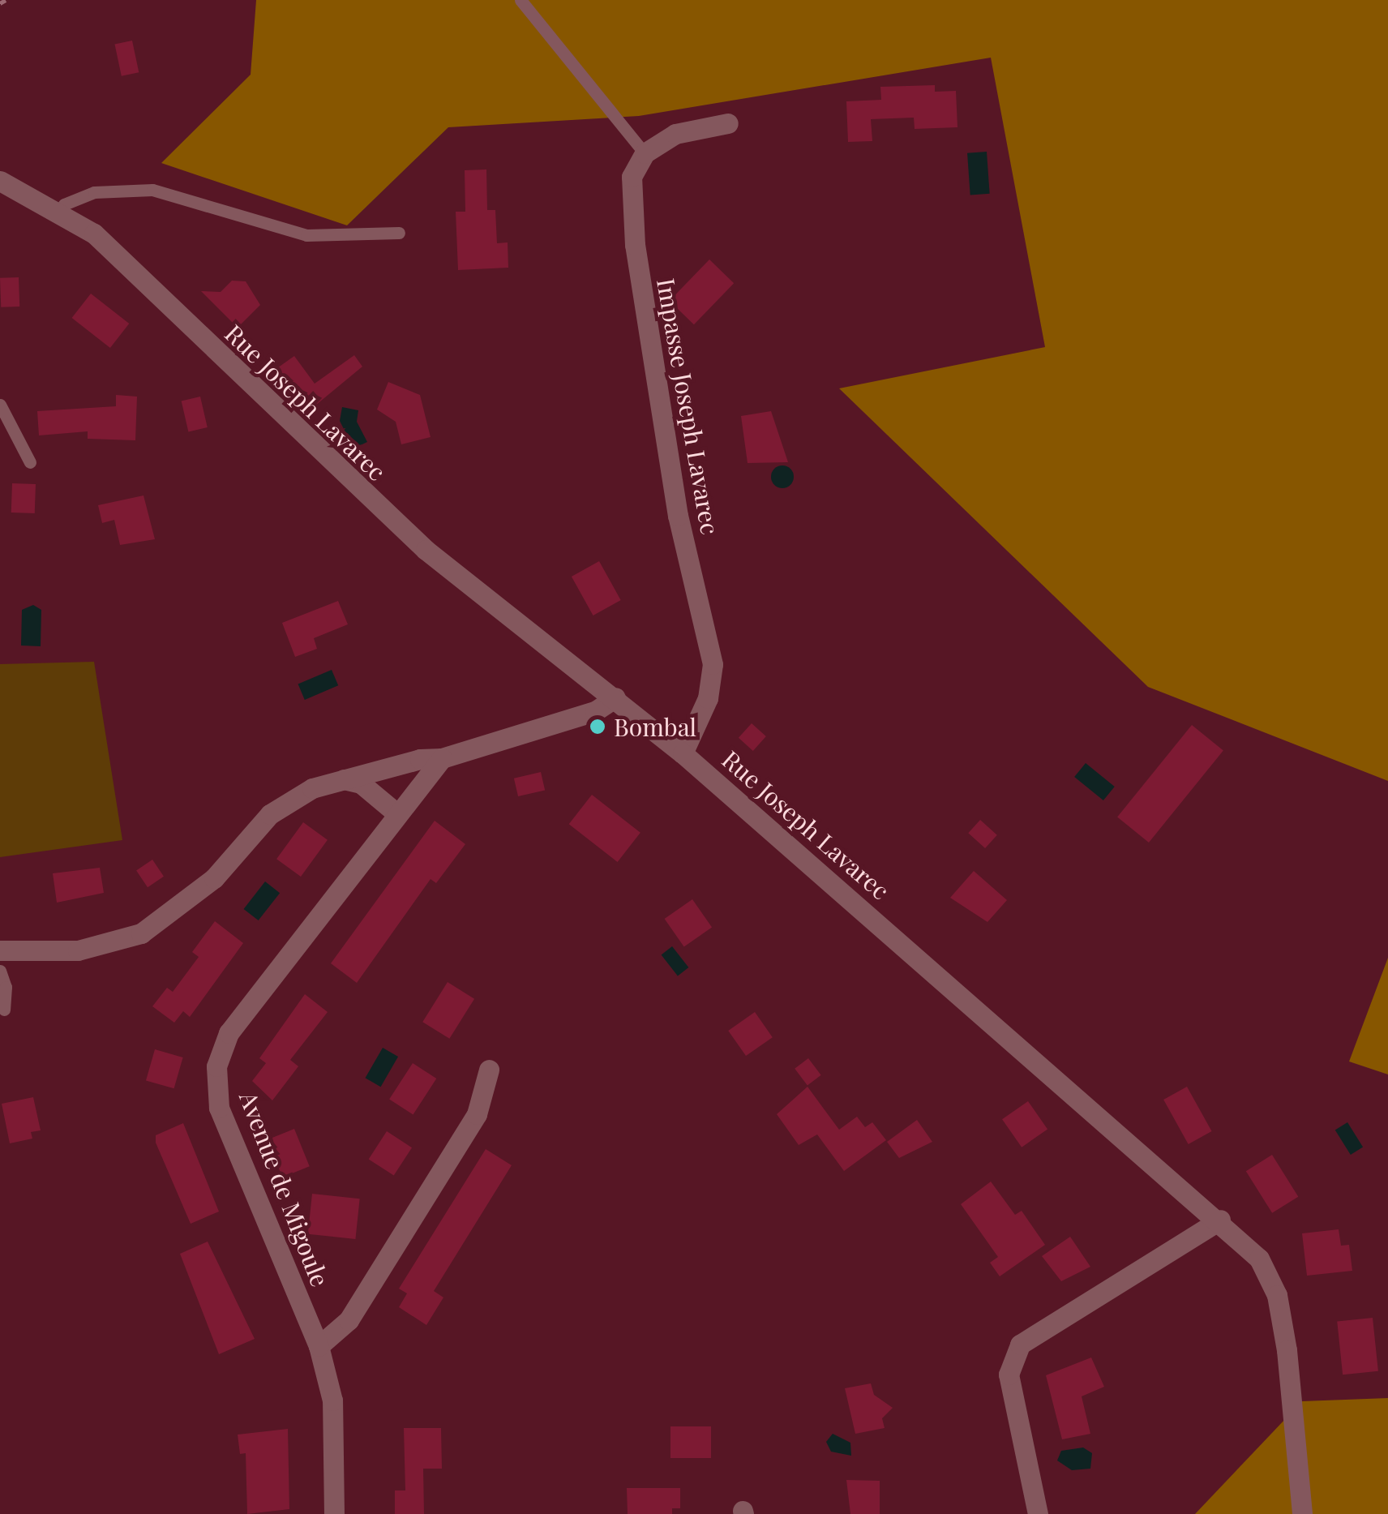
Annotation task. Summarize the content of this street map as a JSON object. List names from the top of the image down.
{
  "streets": {
    "street": ["Rue Joseph Lavarec", "Impasse Joseph Lavarec", "Avenue de Migoule"]
  },
  "crossings": [
    ["Rue Joseph Lavarec", "Impasse Joseph Lavarec"]
  ],
  "places": ["Bombal"]
}
